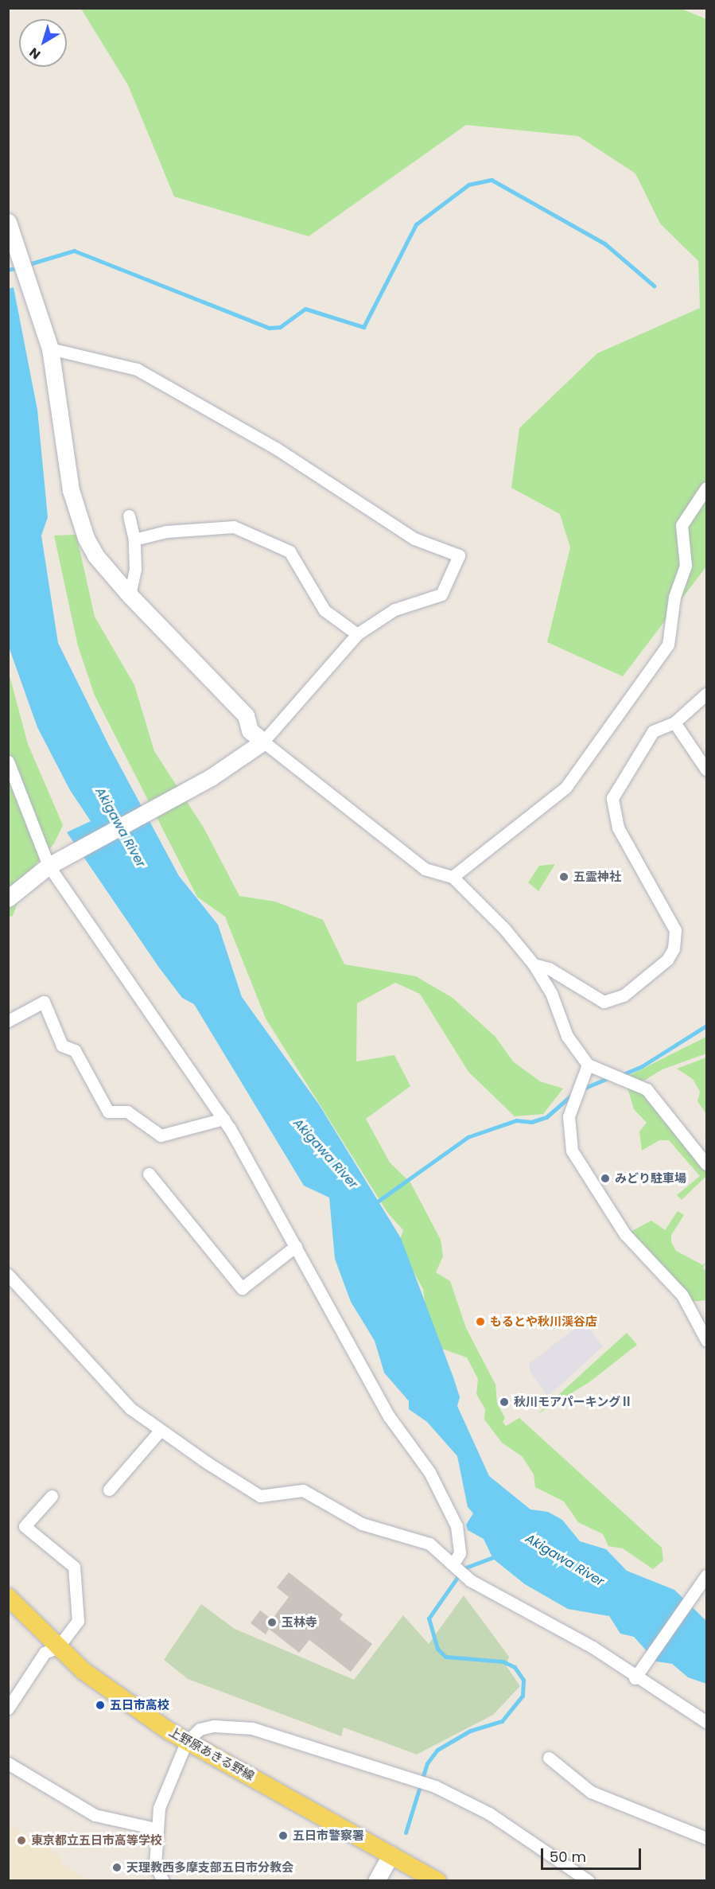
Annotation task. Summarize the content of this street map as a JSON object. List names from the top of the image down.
{
  "streets": {
    "main road": ["上野原あきる野線"]
  },
  "water": ["Akigawa River"],
  "places": [
    "五霊神社",
    "みどり駐車場",
    "もるとや秋川渓谷店",
    "秋川モアパーキングⅡ",
    "玉林寺",
    "五日市高校",
    "五日市警察署",
    "東京都立五日市高等学校",
    "天理教西多摩支部五日市分教会"
  ],
  "scale_bar": "50 m",
  "north": "bottom left"
}
